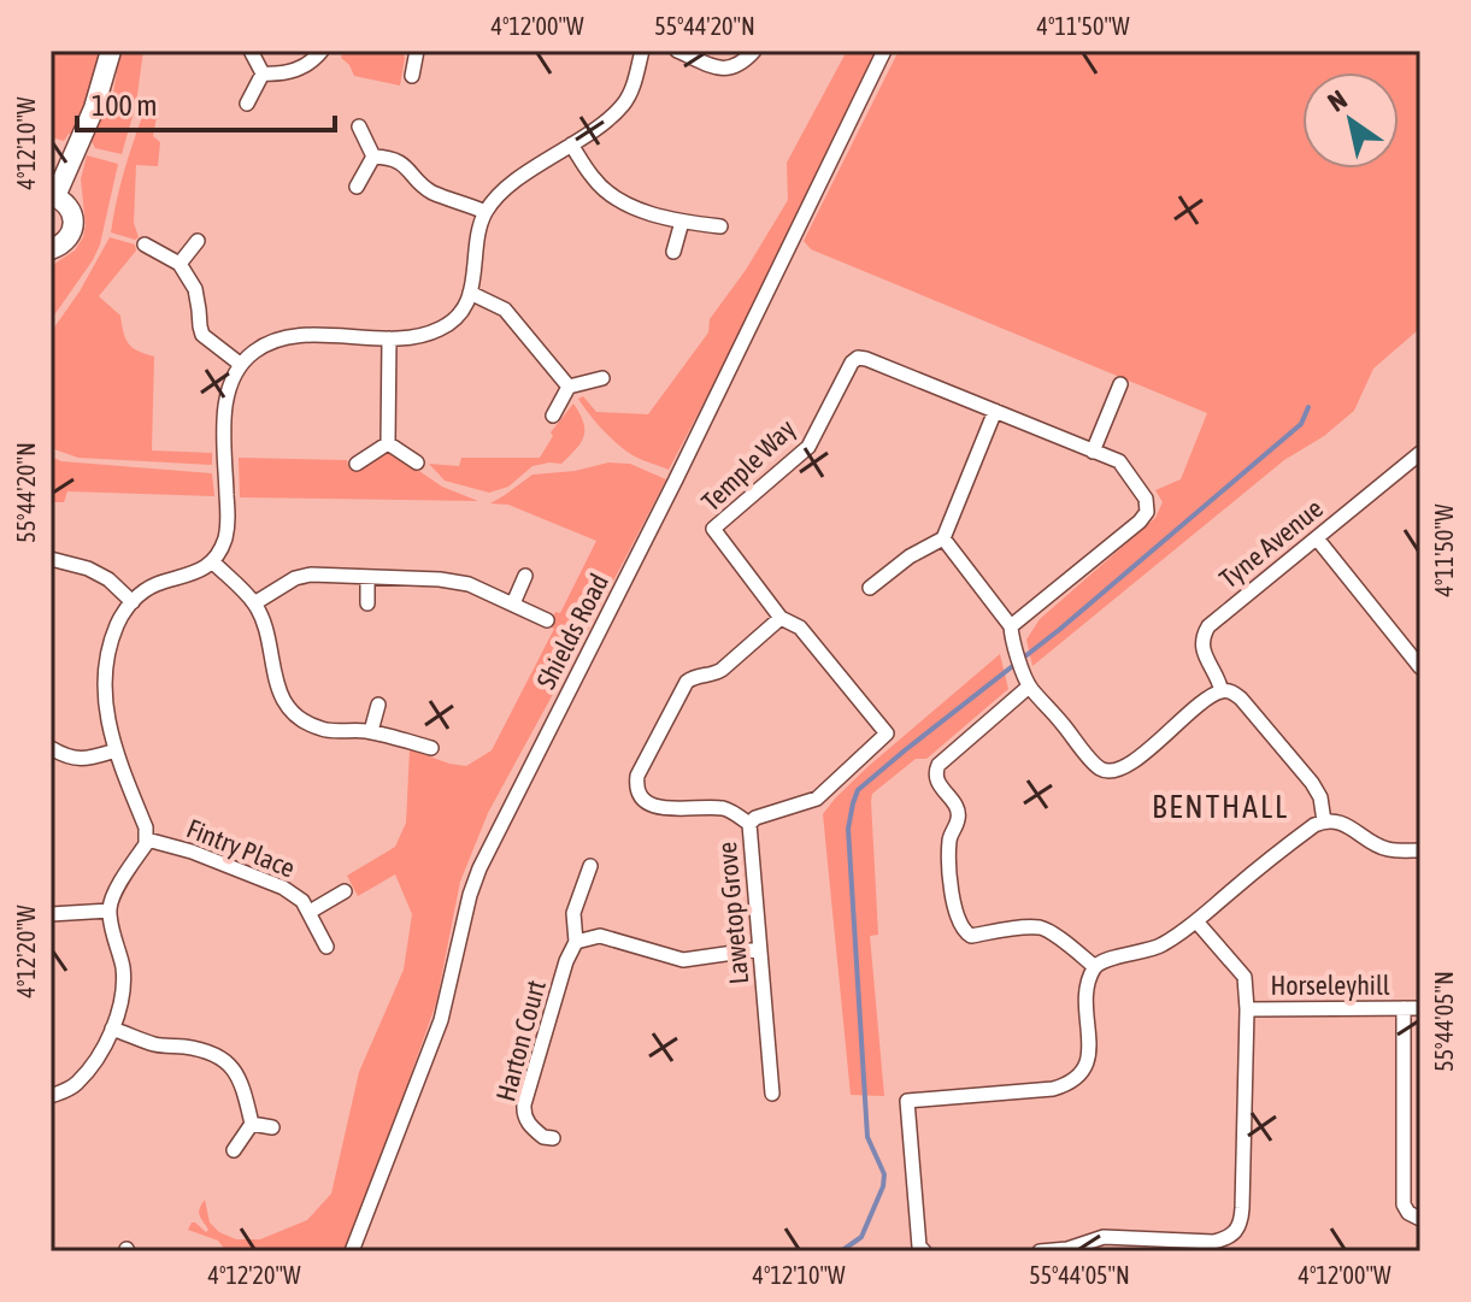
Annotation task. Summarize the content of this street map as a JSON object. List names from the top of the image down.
{
  "streets": {
    "street": [
      "Temple Way",
      "Tyne Avenue",
      "Shields Road",
      "Fintry Place",
      "Lawetop Grove",
      "Horseleyhill",
      "Harton Court"
    ]
  },
  "crossings": [
    ["Temple Way", "Lawetop Grove"]
  ],
  "districts": ["BENTHALL"],
  "scale_bar": "100 m",
  "north": "top left",
  "coordinates": [
    "4°12'00\"W",
    "55°44'20\"N",
    "4°11'50\"W",
    "4°12'10\"W",
    "4°12'20\"W",
    "55°44'05\"N"
  ]
}
